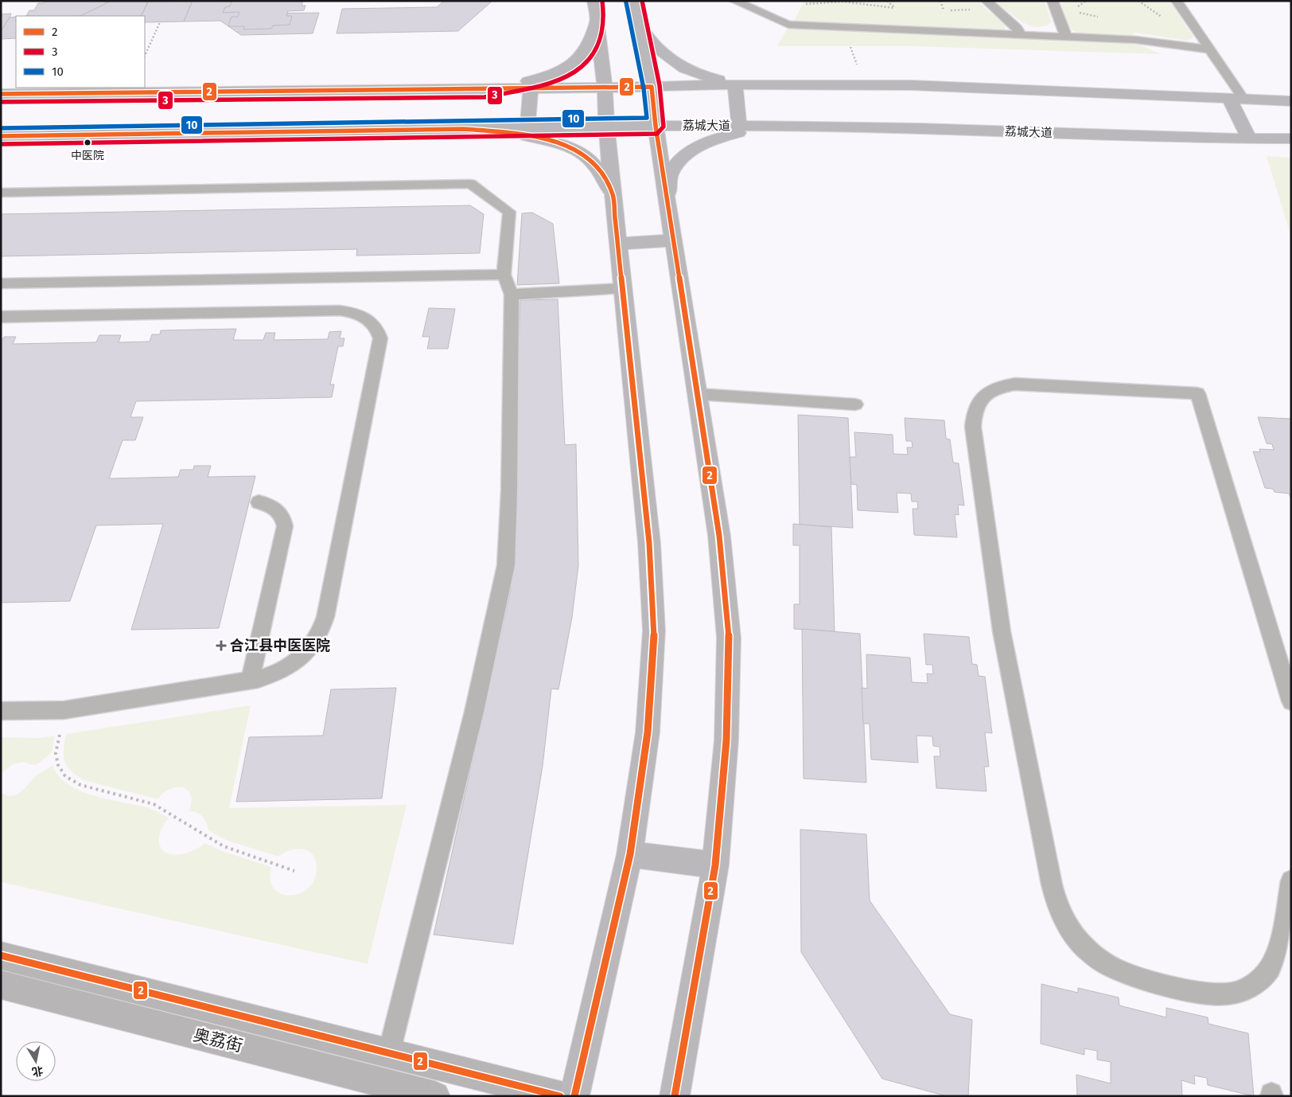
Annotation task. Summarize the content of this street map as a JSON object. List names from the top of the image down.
{
  "streets": {
    "main road": ["荔城大道"],
    "street": ["奥荔街"]
  },
  "places": {
    "other": ["中医院"],
    "health": ["合江县中医医院"]
  },
  "lines": ["transit line 3", "transit line 10", "transit line 2"],
  "legend": ["2", "3", "10"],
  "north": "bottom"
}
